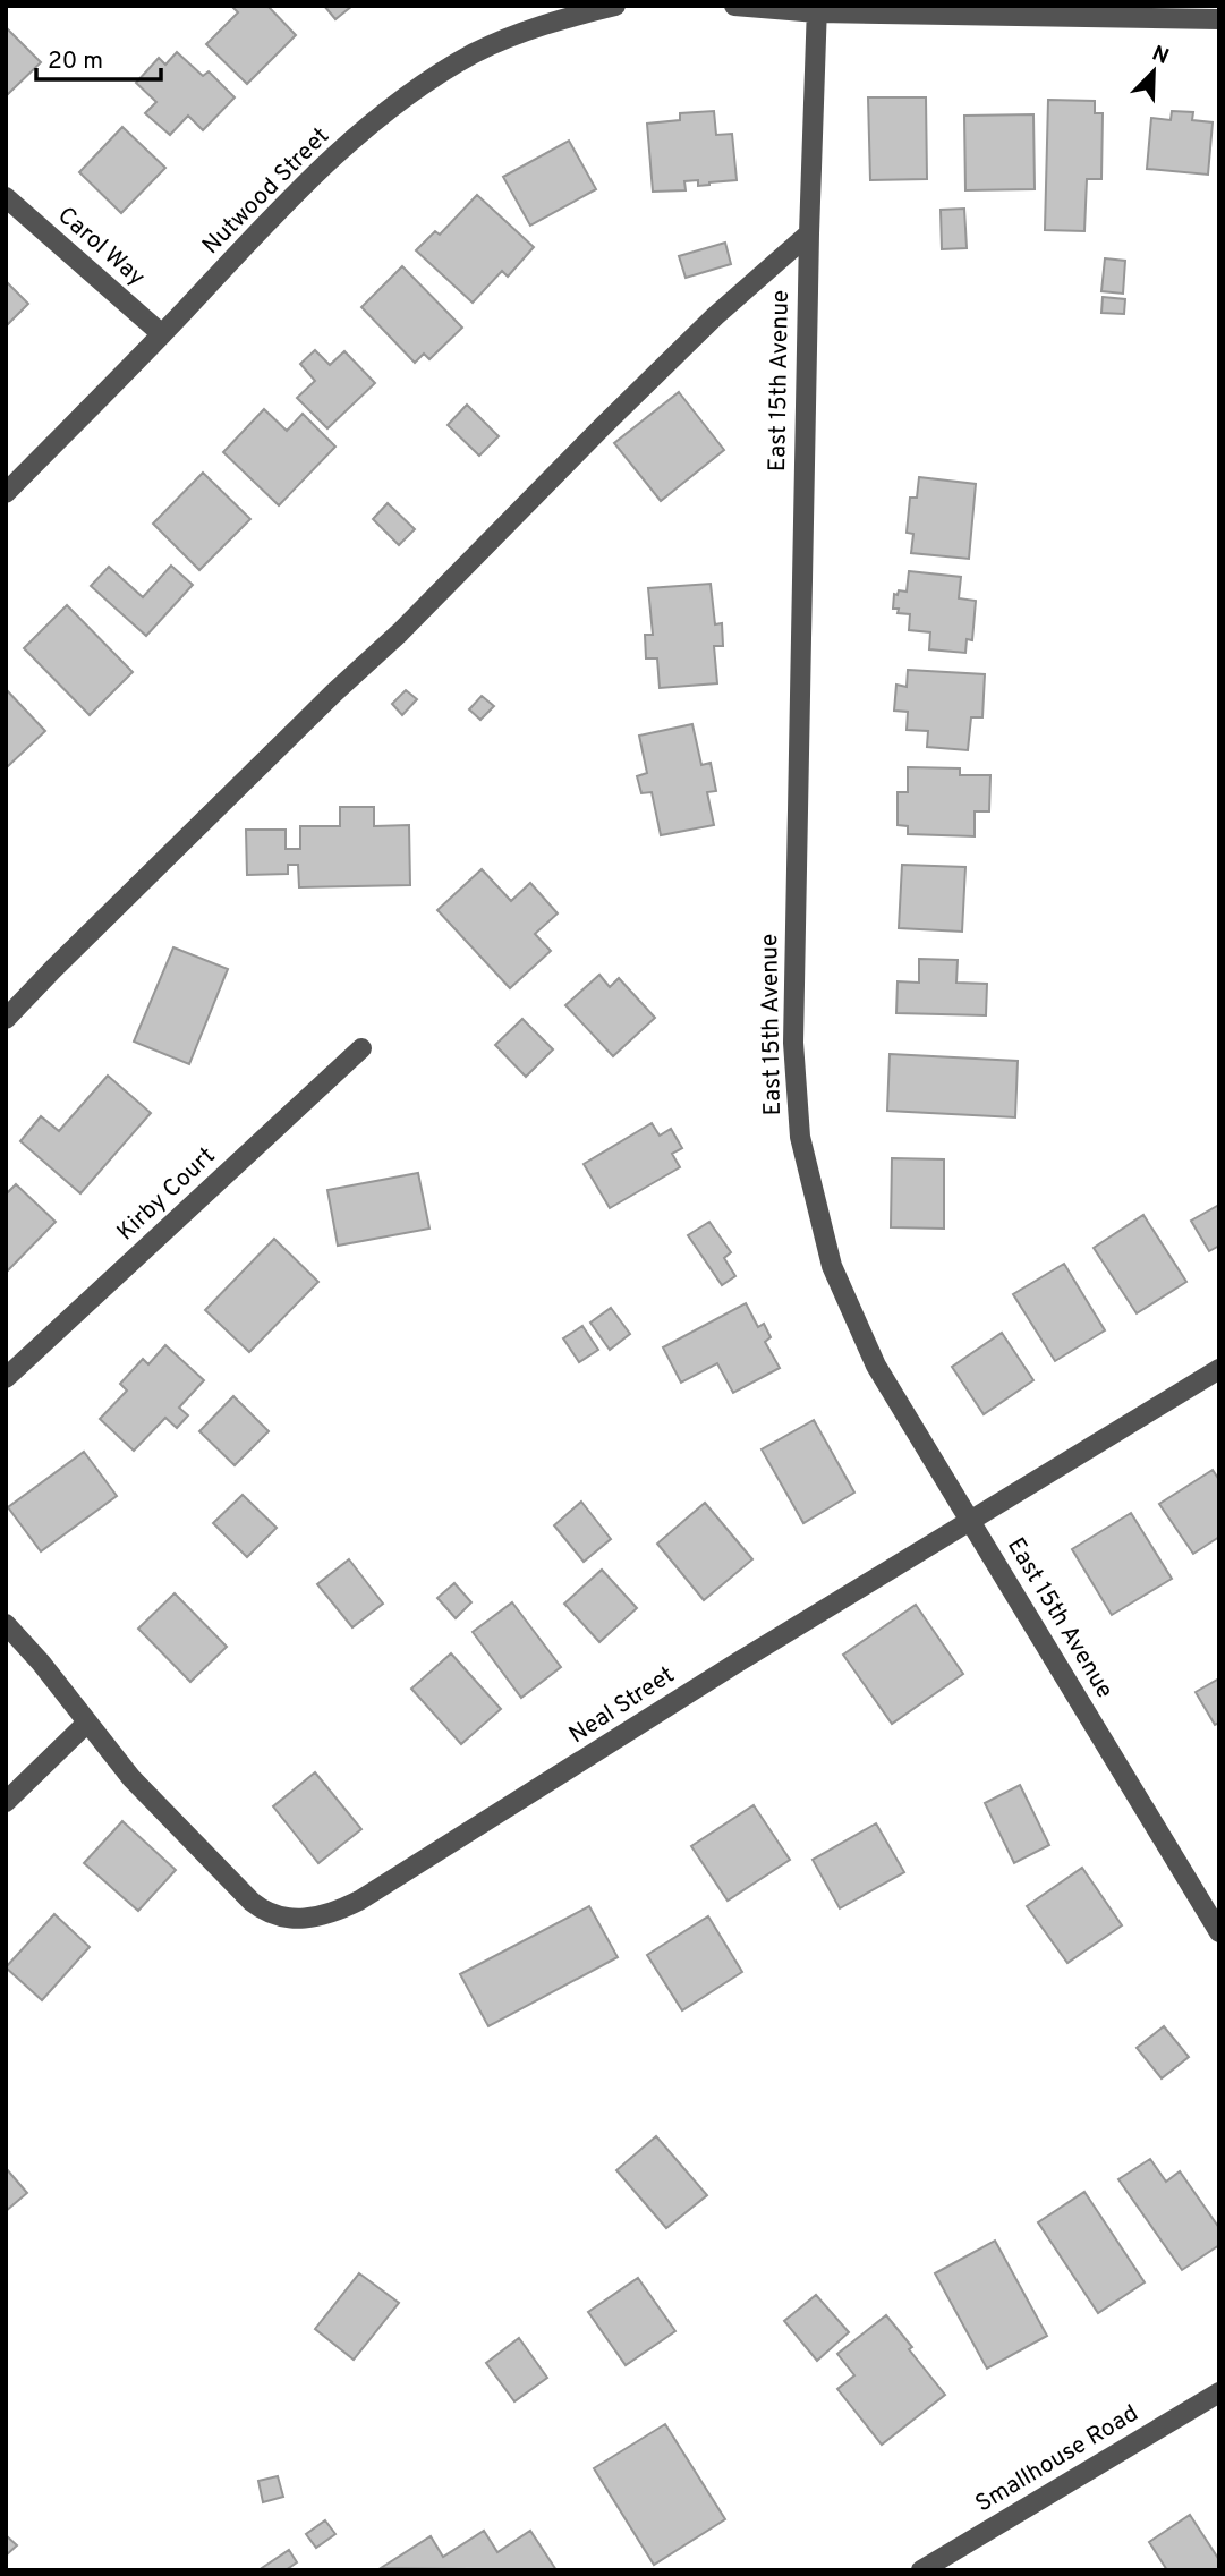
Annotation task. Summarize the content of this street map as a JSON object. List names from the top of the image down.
{
  "streets": {
    "street": [
      "Nutwood Street",
      "Carol Way",
      "East 15th Avenue",
      "Kirby Court",
      "Neal Street",
      "Smallhouse Road"
    ]
  },
  "crossings": [
    ["Nutwood Street", "Carol Way"],
    ["East 15th Avenue", "Neal Street"]
  ],
  "scale_bar": "20 m",
  "north": "top right"
}
